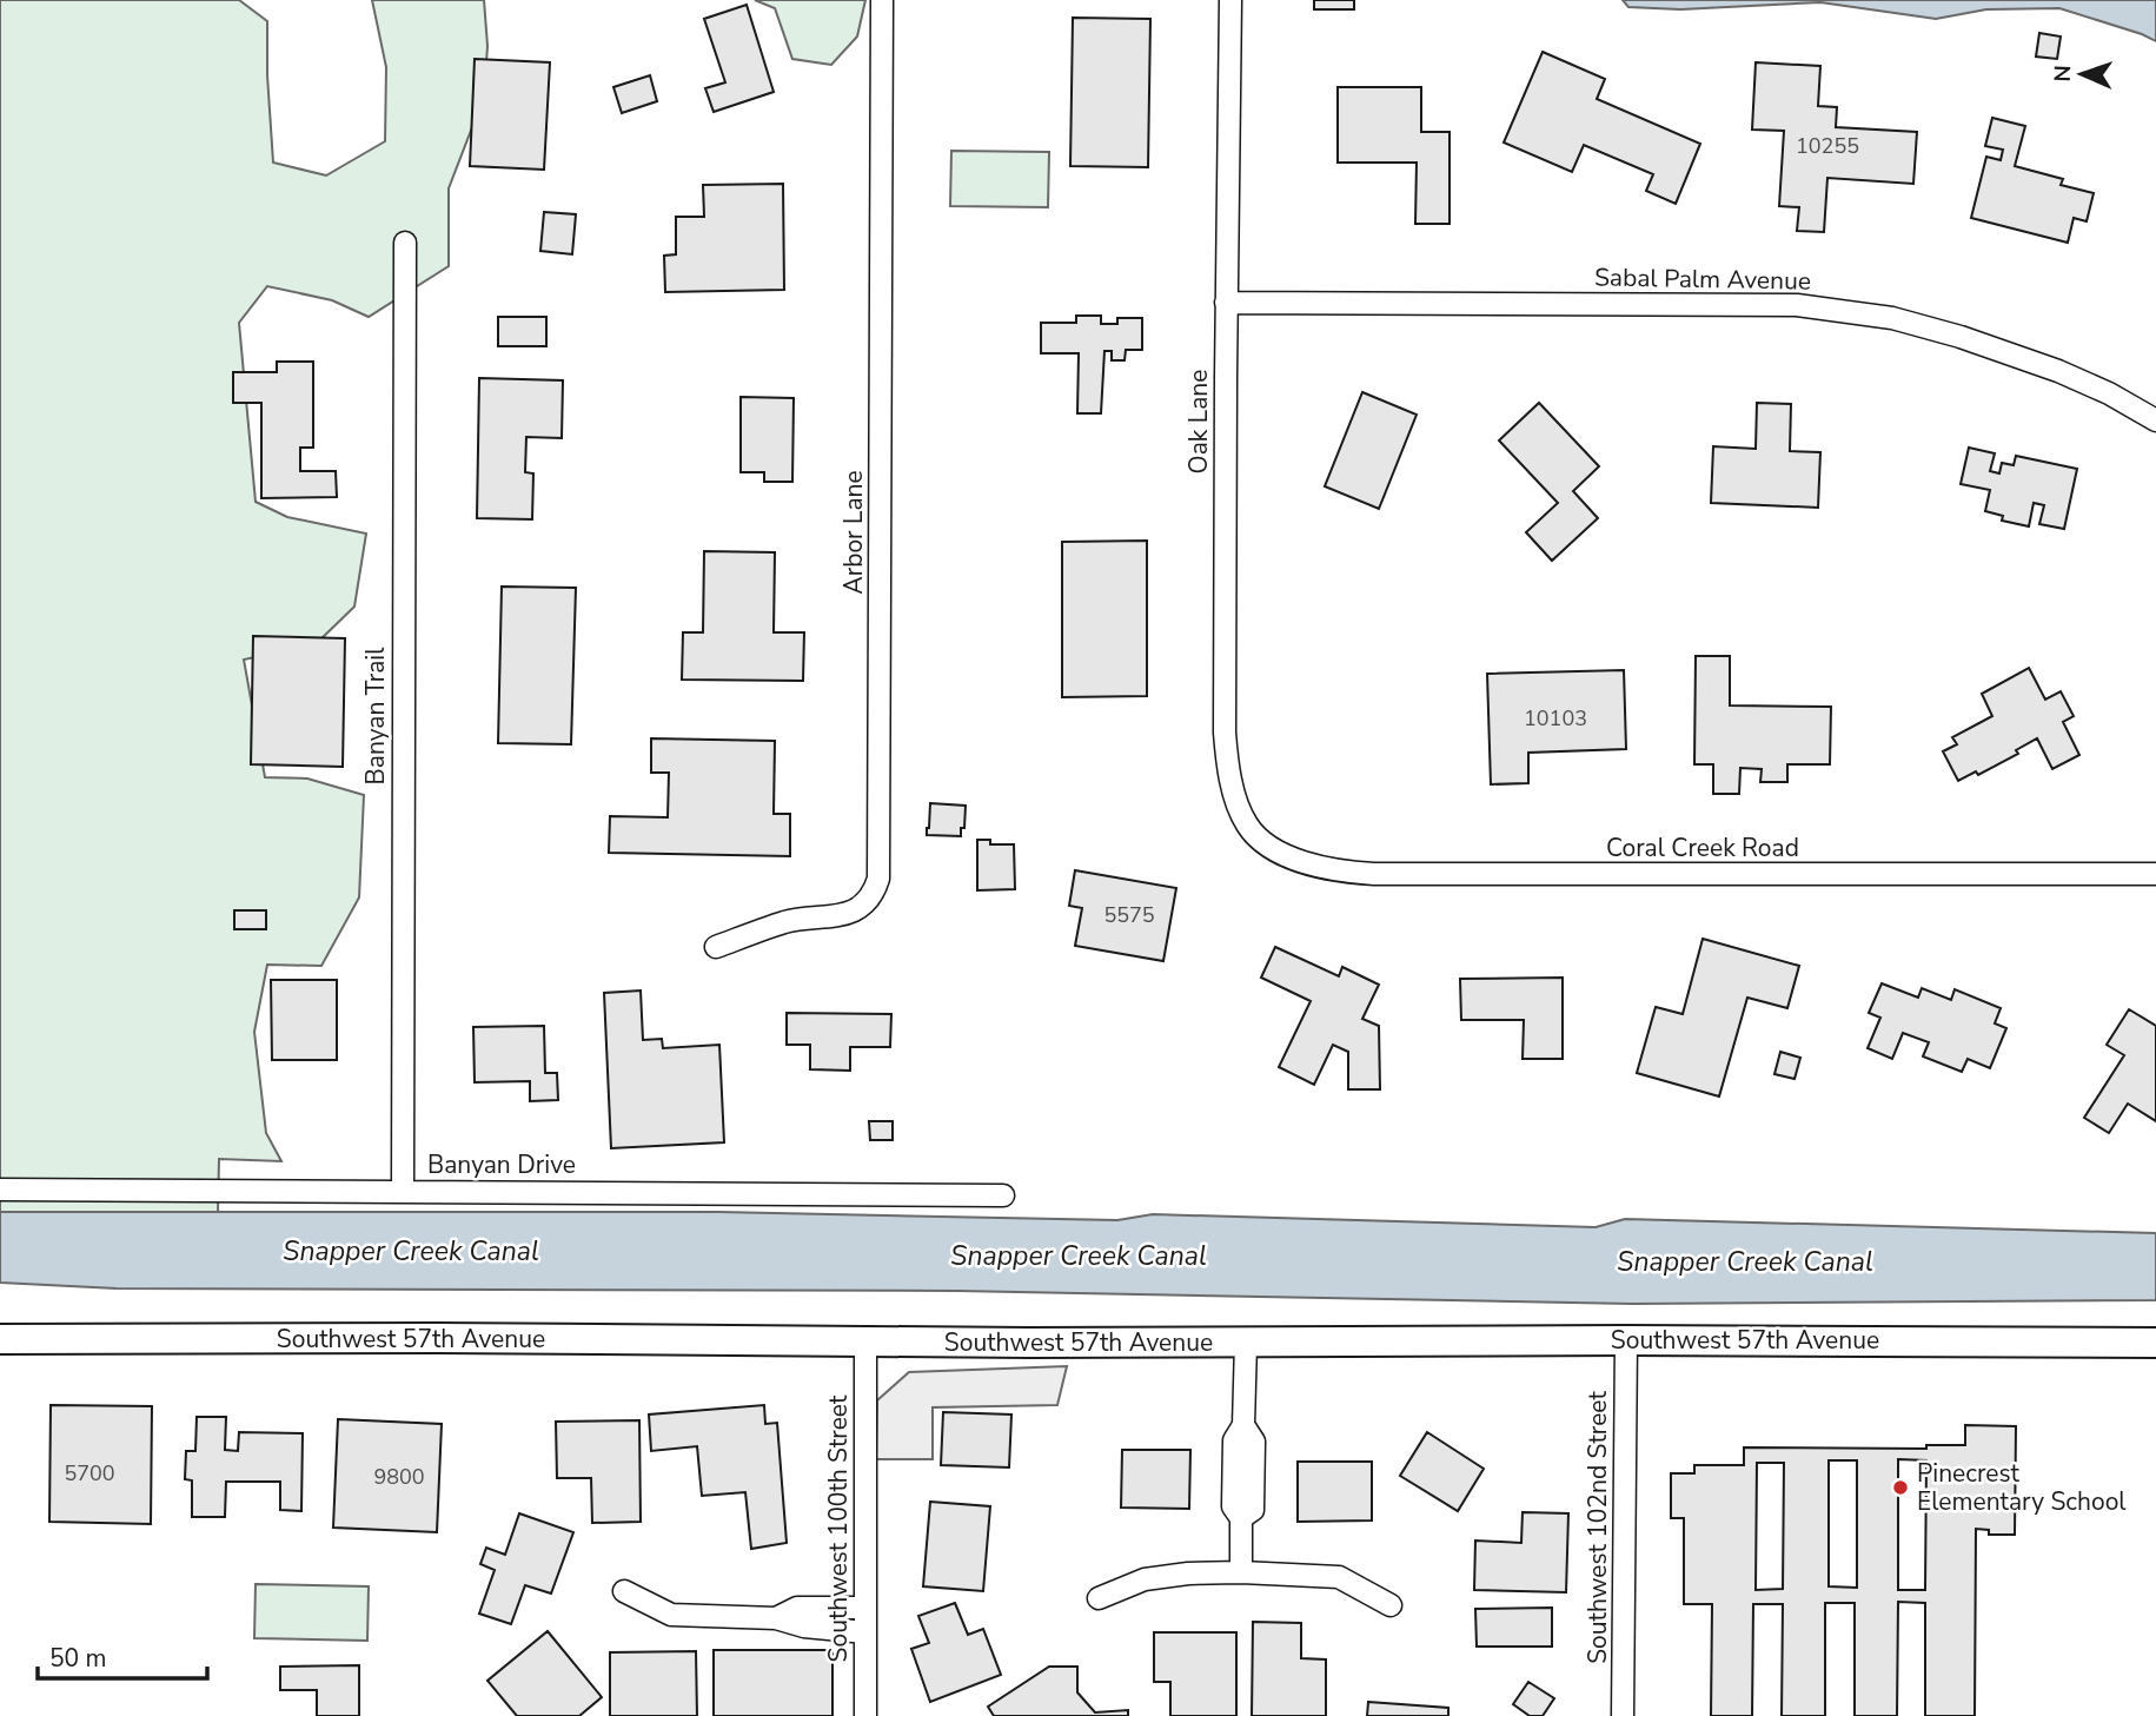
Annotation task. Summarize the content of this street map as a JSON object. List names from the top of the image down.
{
  "streets": {
    "main road": ["Southwest 57th Avenue"],
    "street": [
      "Sabal Palm Avenue",
      "Oak Lane",
      "Arbor Lane",
      "Banyan Trail",
      "Coral Creek Road",
      "Banyan Drive",
      "Southwest 102nd Street",
      "Southwest 100th Street"
    ]
  },
  "crossings": [
    ["Sabal Palm Avenue", "Oak Lane"],
    ["Oak Lane", "Coral Creek Road"],
    ["Banyan Trail", "Banyan Drive"],
    ["Southwest 57th Avenue", "Southwest 102nd Street"],
    ["Southwest 57th Avenue", "Southwest 100th Street"]
  ],
  "water": ["Snapper Creek Canal"],
  "places": ["Pinecrest Elementary School"],
  "house_numbers": [
    "10255",
    "10103",
    "5575",
    "5700",
    "9800"
  ],
  "scale_bar": "50 m",
  "north": "left"
}
